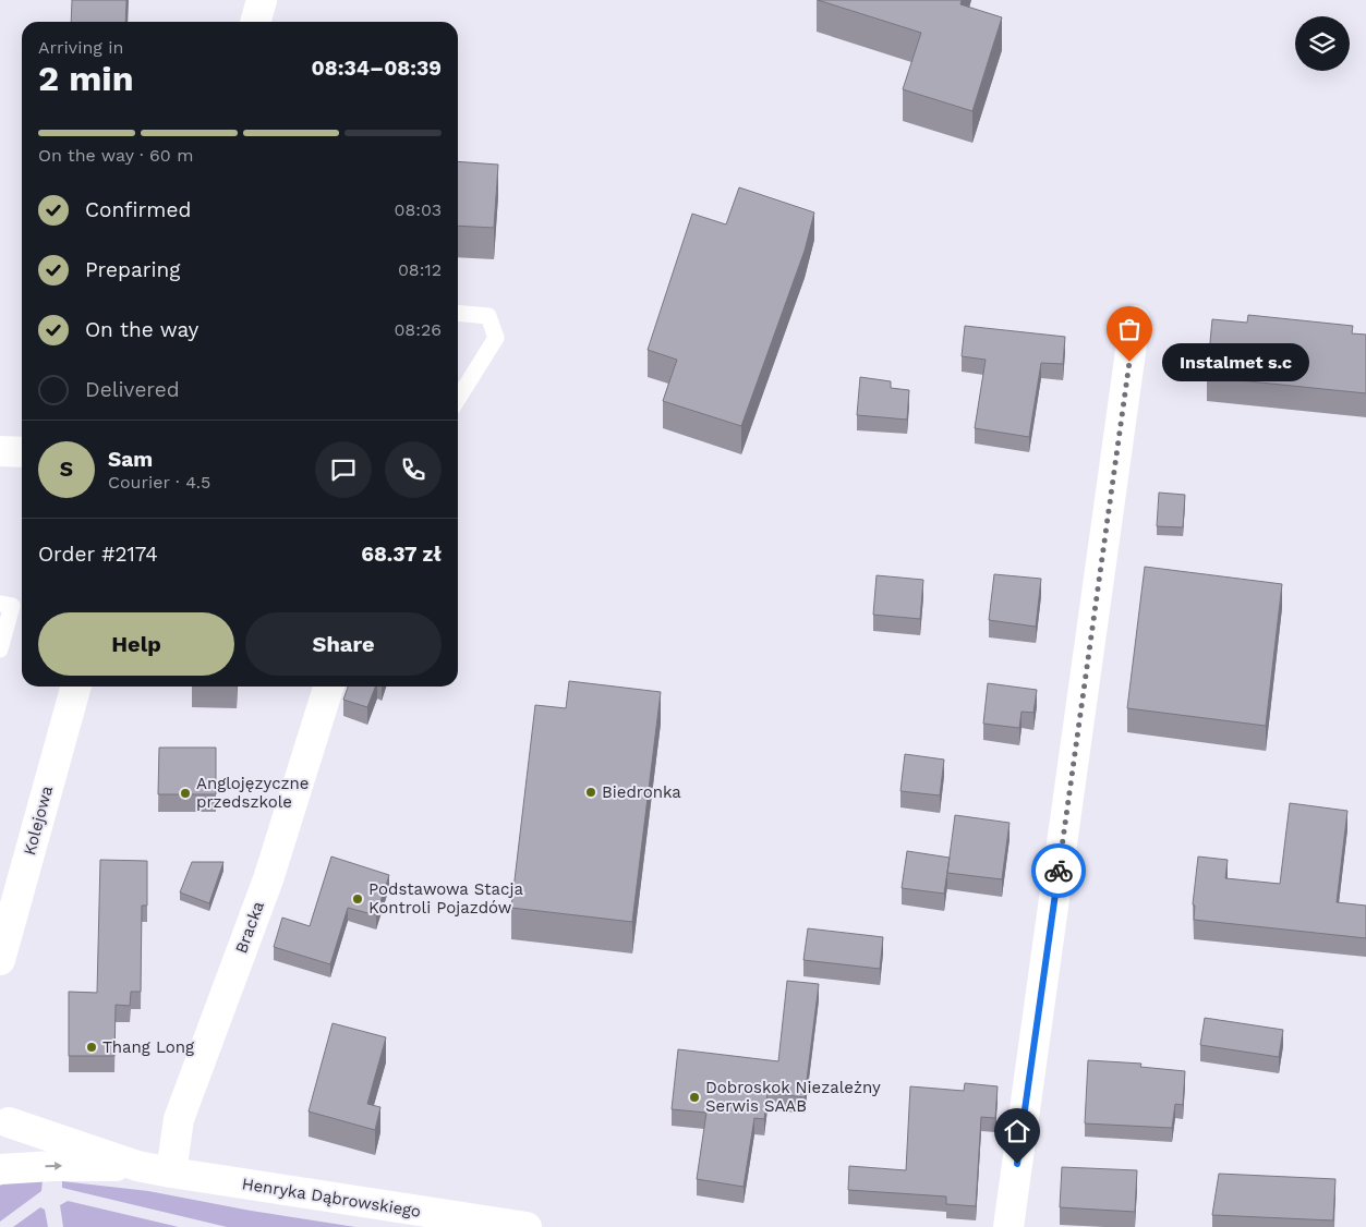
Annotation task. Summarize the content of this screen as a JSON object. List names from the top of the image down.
{
  "streets": {
    "street": ["Kolejowa", "Bracka", "Henryka Dąbrowskiego"]
  },
  "crossings": [
    ["Bracka", "Henryka Dąbrowskiego"]
  ],
  "places": [
    "Instalmet s.c",
    "Biedronka",
    "Anglojęzyczne przedszkole",
    "Podstawowa Stacja Kontroli Pojazdów",
    "Thang Long",
    "Dobroskok Niezależny Serwis SAAB"
  ],
  "page": {
    "heading": ["2 min", "Arriving in", "08:34–08:39"],
    "panel": [
      "Sam",
      "Courier · 4.5",
      "Order #2174",
      "68.37 zł"
    ],
    "bar": "On the way · 60 m",
    "list": [
      ["Confirmed", "08:03"],
      ["Preparing", "08:12"],
      ["On the way", "08:26"],
      "Delivered"
    ],
    "bubble": "Instalmet s.c",
    "round": "S",
    "buttons": ["Help", "Share"]
  }
}
